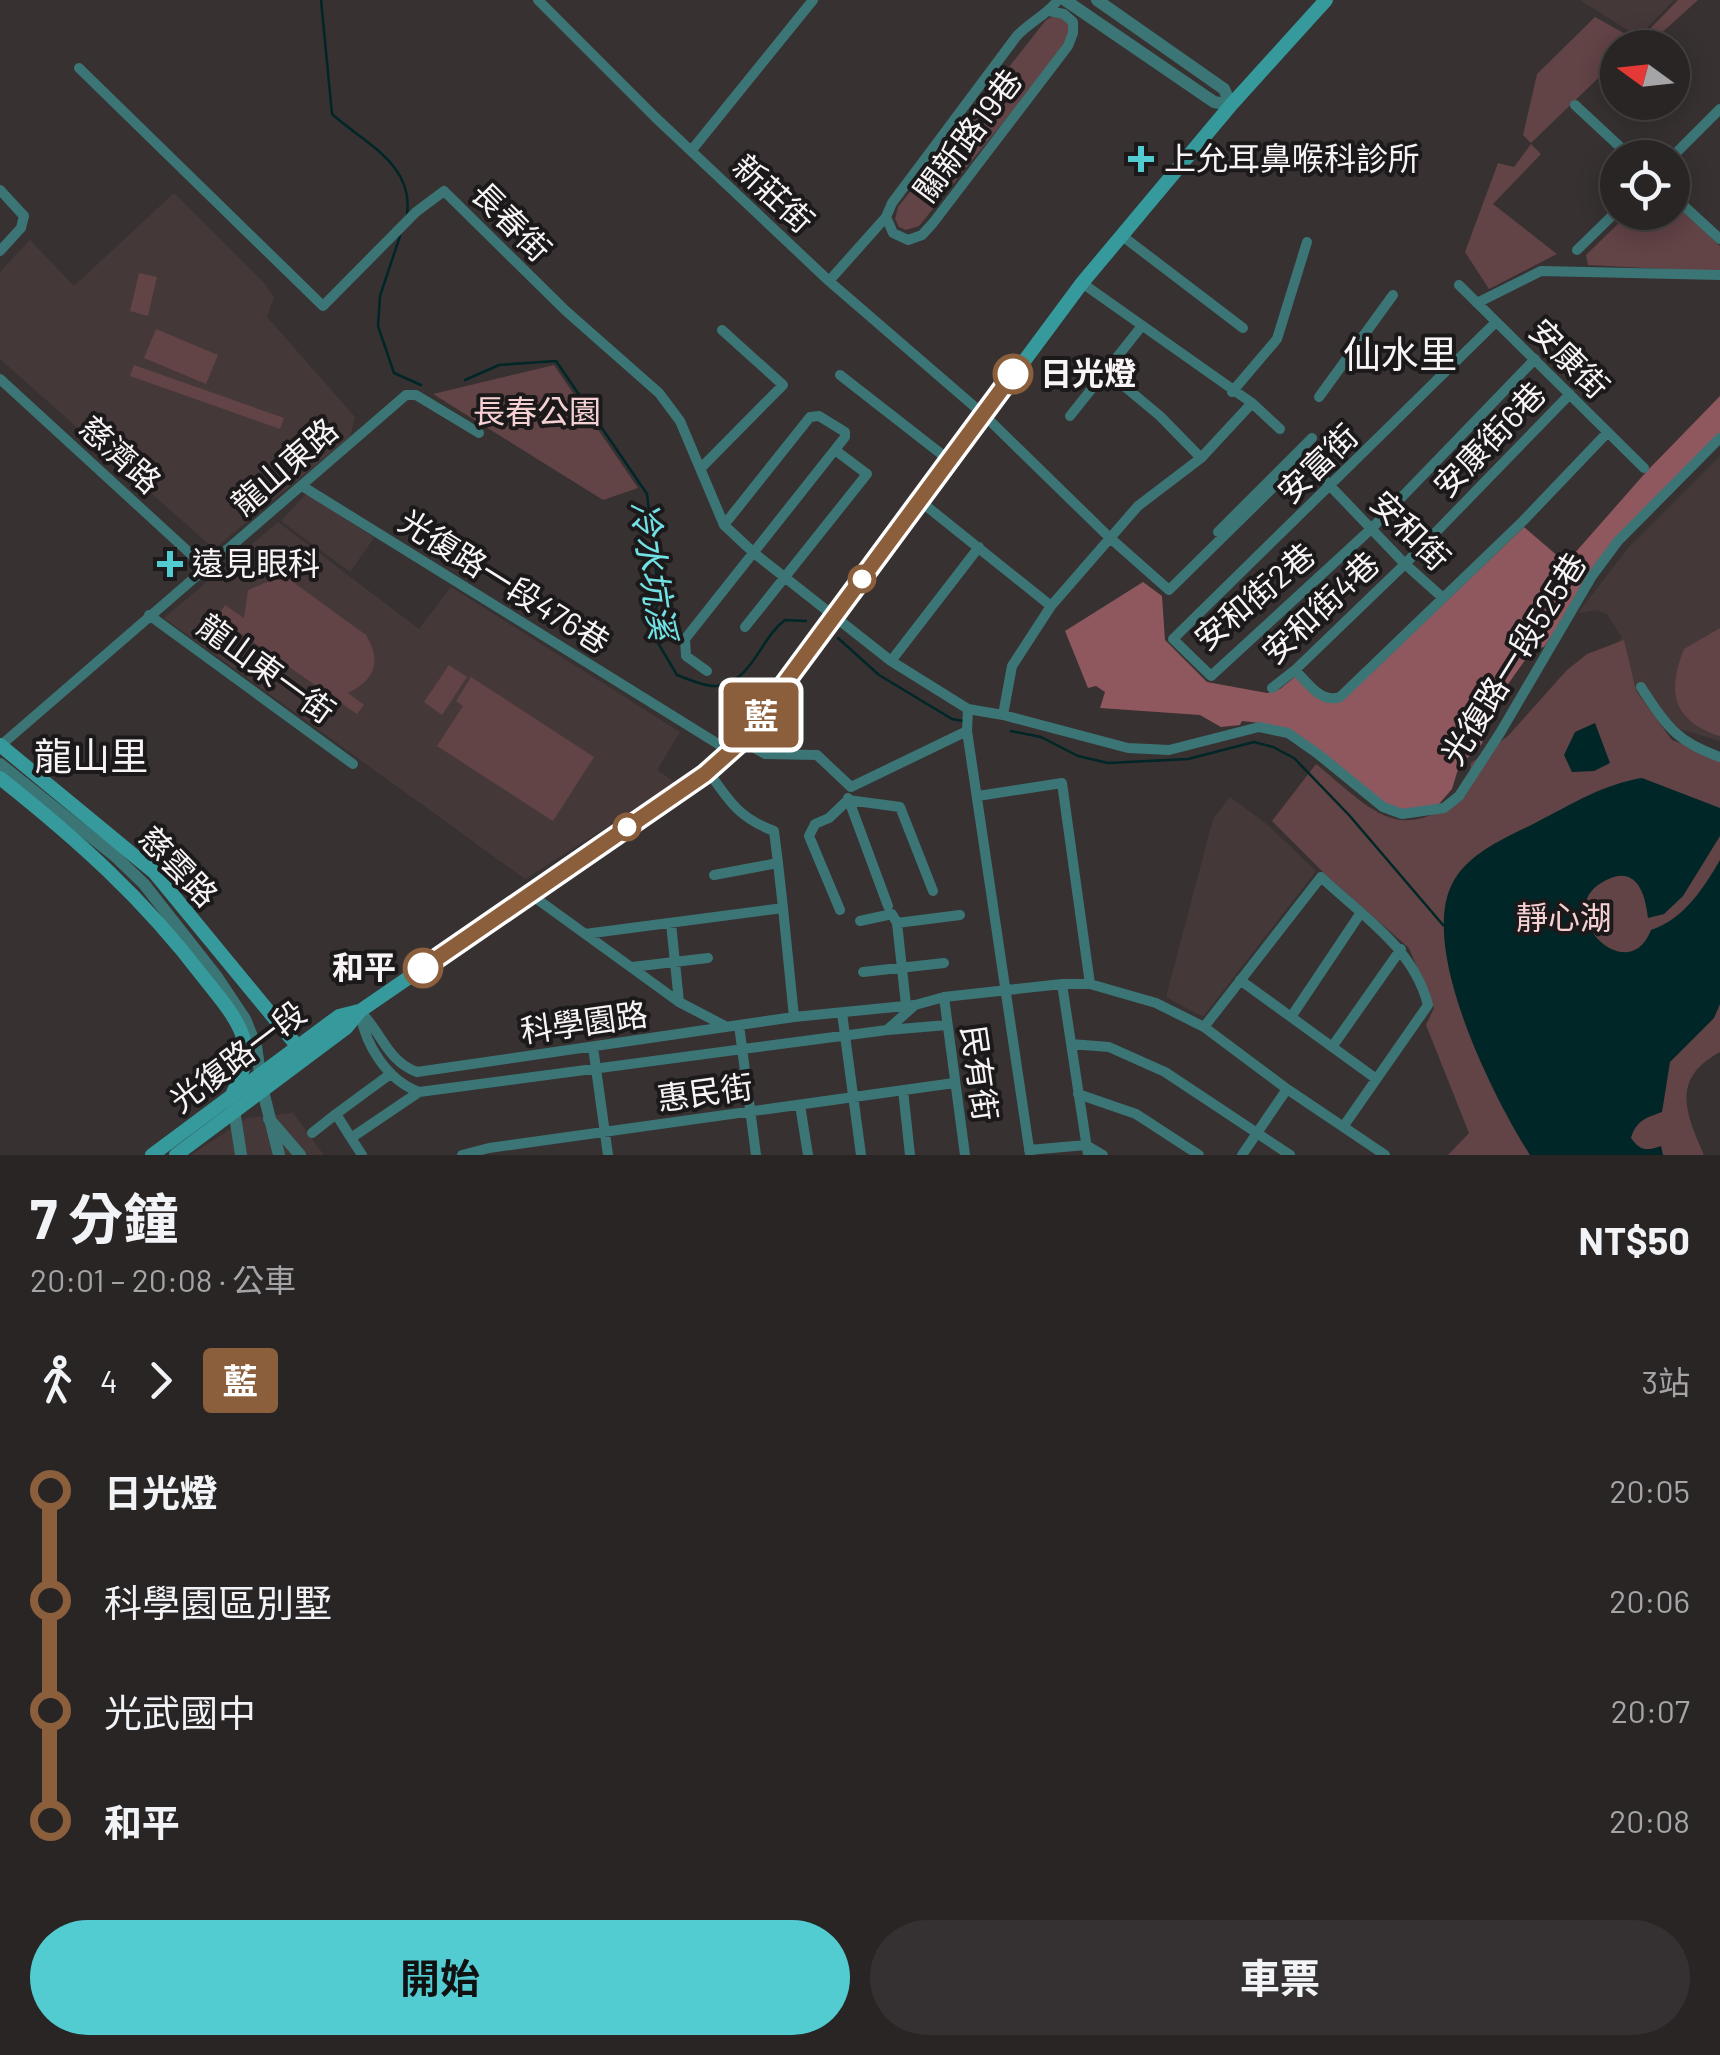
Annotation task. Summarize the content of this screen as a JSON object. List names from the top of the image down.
{
  "streets": {
    "main road": ["慈雲路", "光復路一段"],
    "street": [
      "關新路19巷",
      "新莊街",
      "長春街",
      "安康街",
      "安康街6巷",
      "慈濟路",
      "安富街",
      "龍山東路",
      "安和街",
      "光復路一段476巷",
      "安和街2巷",
      "安和街4巷",
      "光復路一段525巷",
      "龍山東一街",
      "科學園路",
      "民有街",
      "惠民街"
    ]
  },
  "crossings": [
    ["關新路19巷", "新莊街"],
    ["新莊街", "安和街"],
    ["新莊街", "光復路一段"],
    ["長春街", "光復路一段525巷"],
    ["長春街", "光復路一段"],
    ["安康街", "安康街6巷"],
    ["安康街", "安富街"],
    ["安康街6巷", "安和街"],
    ["安康街6巷", "安和街4巷"],
    ["慈濟路", "龍山東路"],
    ["安富街", "安和街"],
    ["安富街", "安和街2巷"],
    ["龍山東路", "光復路一段476巷"],
    ["龍山東路", "龍山東一街"],
    ["龍山東路", "慈雲路"],
    ["安和街", "安和街2巷"],
    ["安和街", "安和街4巷"],
    ["光復路一段476巷", "光復路一段"],
    ["光復路一段525巷", "光復路一段"],
    ["慈雲路", "光復路一段"],
    ["科學園路", "光復路一段"],
    ["科學園路", "民有街"],
    ["民有街", "惠民街"]
  ],
  "districts": ["仙水里", "龍山里"],
  "water": ["冷水坑溪"],
  "parks": ["長春公園", "靜心湖"],
  "places": {
    "health": ["上允耳鼻喉科診所", "遠見眼科"],
    "other": ["日光燈", "和平"]
  },
  "lines": ["bus line 藍"],
  "north": "left",
  "page": {
    "on_map": "藍",
    "heading": ["7 分鐘", "20:01 – 20:08 · 公車", "NT$50"],
    "legs": ["4", "藍", "3站"],
    "list": [
      {
        "name": "日光燈",
        "value": "20:05"
      },
      {
        "name": "科學園區別墅",
        "value": "20:06"
      },
      {
        "name": "光武國中",
        "value": "20:07"
      },
      {
        "name": "和平",
        "value": "20:08"
      }
    ],
    "buttons": ["開始", "車票"]
  }
}
